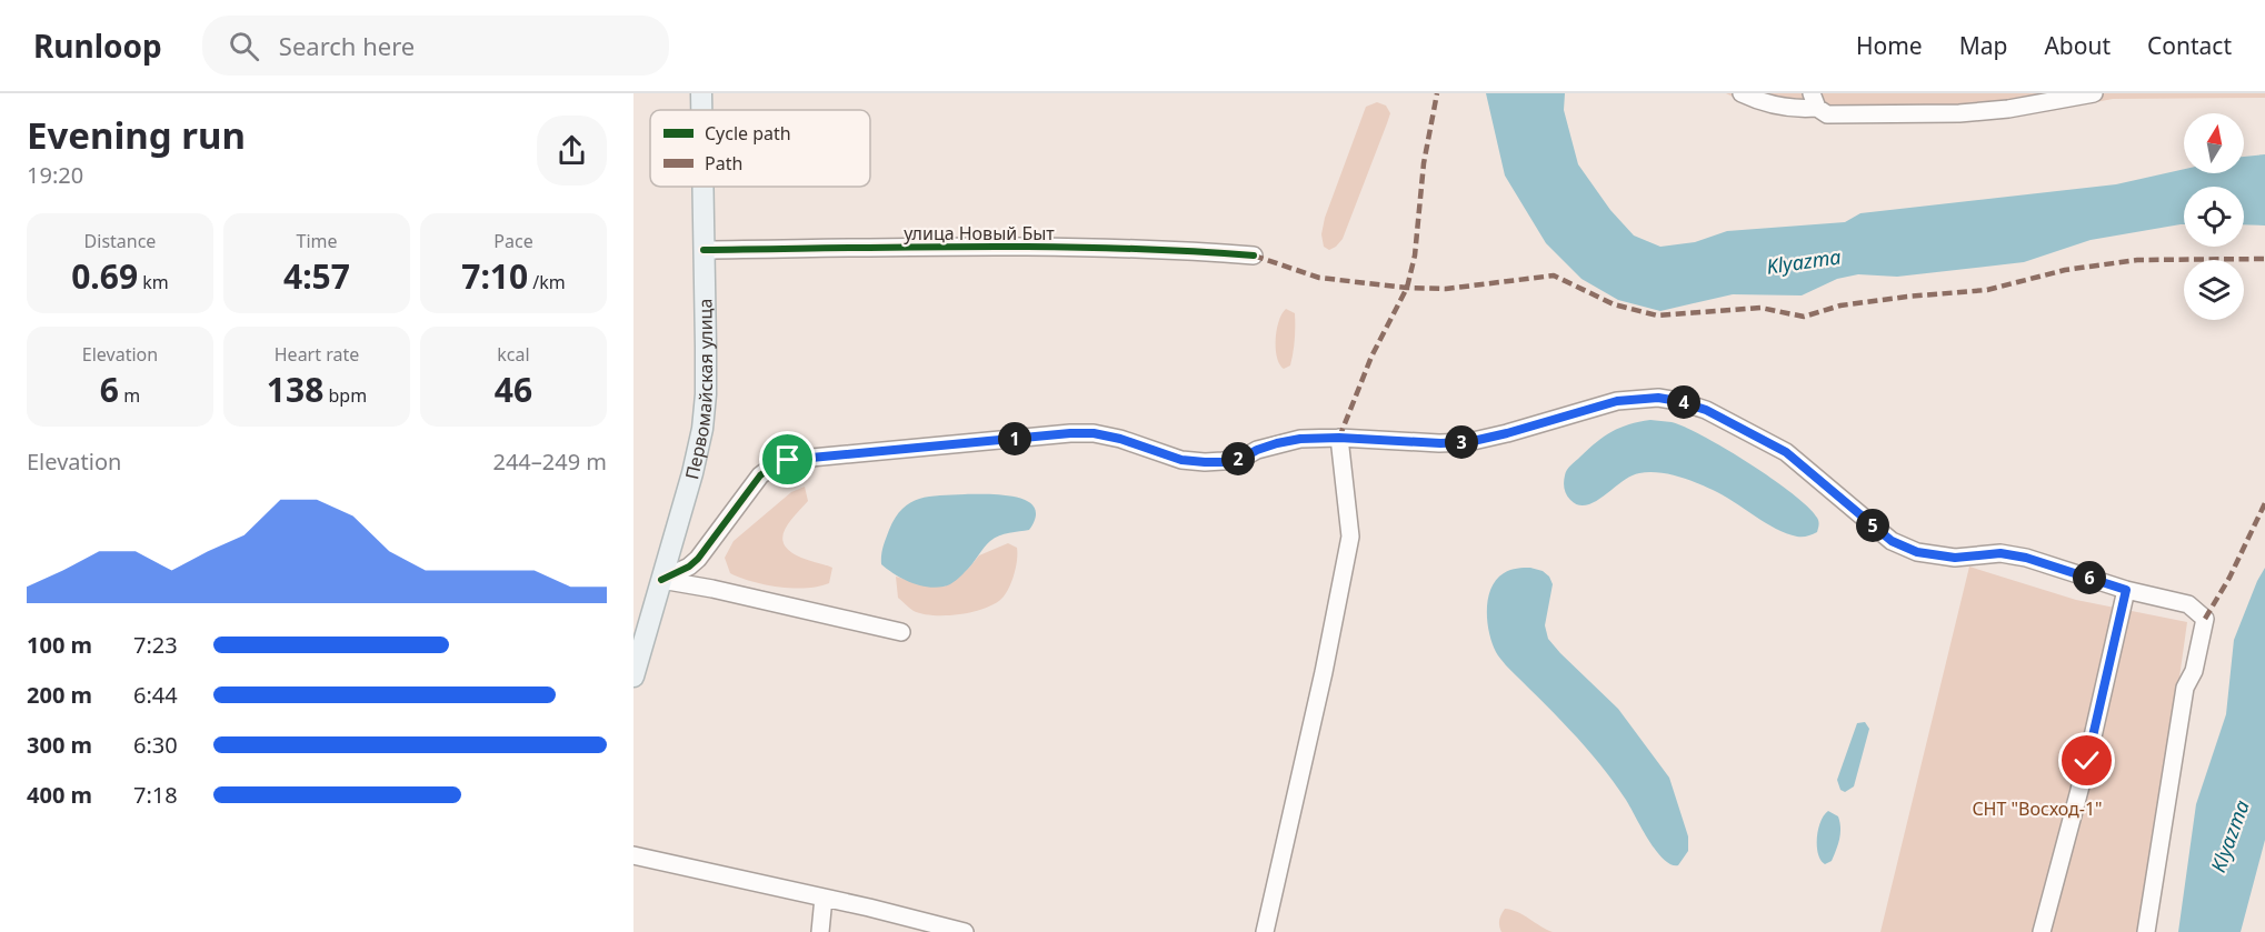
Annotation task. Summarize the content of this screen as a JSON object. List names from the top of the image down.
{
  "streets": {
    "main road": ["Первомайская улица"],
    "street": ["улица Новый Быт"]
  },
  "crossings": [
    ["улица Новый Быт", "Первомайская улица"]
  ],
  "water": ["Klyazma"],
  "parks": ["СНТ \"Восход-1\""],
  "legend": ["Cycle path", "Path"],
  "north": "top",
  "page": {
    "header": "Runloop",
    "search": "Search here",
    "nav": [
      "Home",
      "Map",
      "About",
      "Contact"
    ],
    "heading": ["Evening run", "19:20"],
    "stats": [
      ["Distance", "0.69 km"],
      ["Time", "4:57"],
      ["Pace", "7:10 /km"],
      ["Elevation", "6 m"],
      ["Heart rate", "138 bpm"],
      ["kcal", "46"]
    ],
    "pins": [
      "4",
      "1",
      "3",
      "2",
      "5",
      "6"
    ],
    "chart": ["Elevation", "244–249 m"],
    "list": [
      {
        "name": "100 m",
        "note": "7:23"
      },
      {
        "name": "200 m",
        "note": "6:44"
      },
      {
        "name": "300 m",
        "note": "6:30"
      },
      {
        "name": "400 m",
        "note": "7:18"
      }
    ]
  }
}
